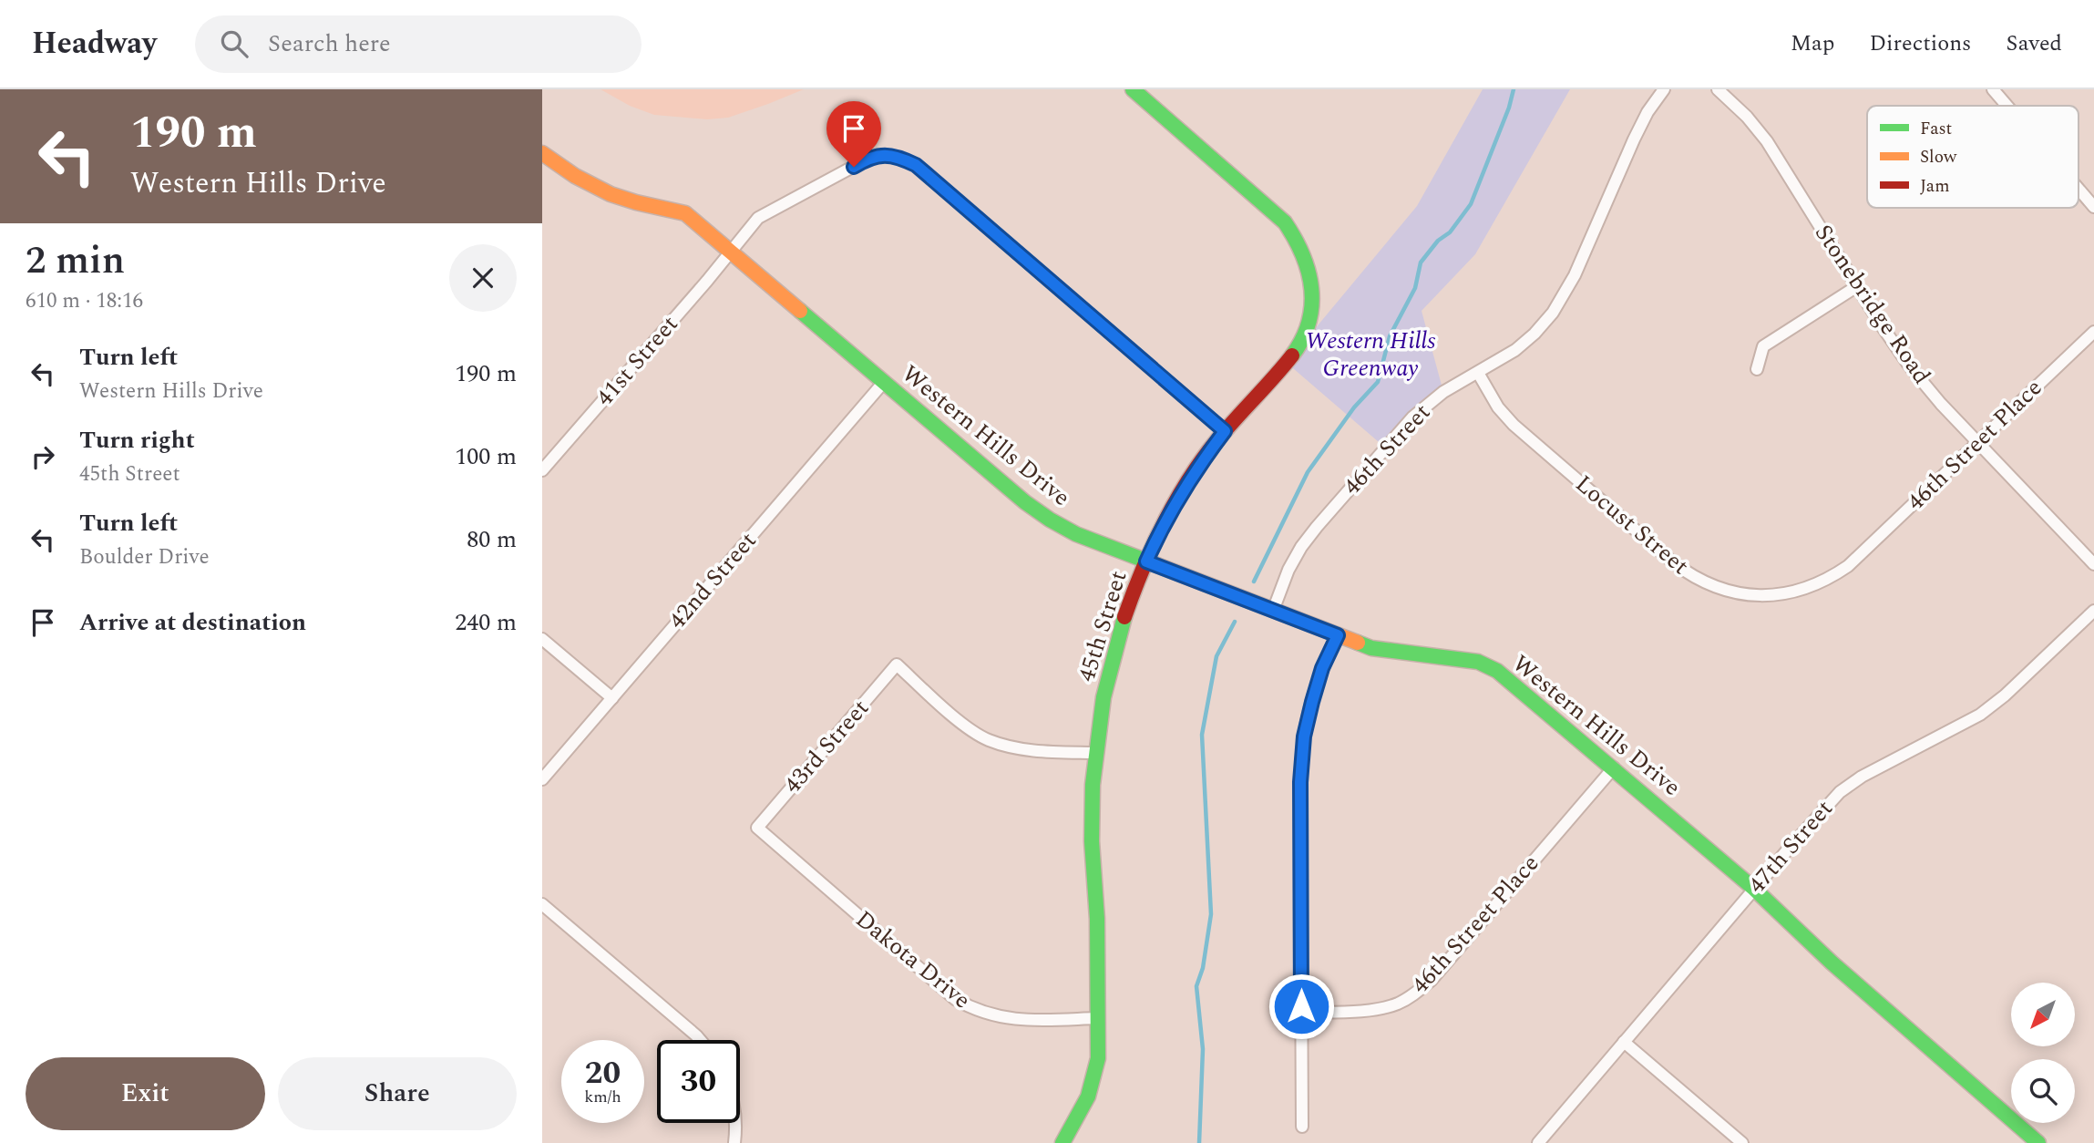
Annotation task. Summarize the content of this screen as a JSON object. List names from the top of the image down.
{
  "streets": {
    "street": [
      "Stonebridge Road",
      "41st Street",
      "Western Hills Drive",
      "46th Street Place",
      "46th Street",
      "Locust Street",
      "42nd Street",
      "45th Street",
      "43rd Street",
      "47th Street",
      "Dakota Drive"
    ]
  },
  "crossings": [
    ["Stonebridge Road", "46th Street Place"],
    ["41st Street", "Western Hills Drive"],
    ["41st Street", "45th Street"],
    ["Western Hills Drive", "46th Street Place"],
    ["Western Hills Drive", "46th Street"],
    ["Western Hills Drive", "42nd Street"],
    ["Western Hills Drive", "45th Street"],
    ["Western Hills Drive", "47th Street"],
    ["46th Street Place", "Locust Street"],
    ["46th Street", "Locust Street"],
    ["45th Street", "43rd Street"],
    ["45th Street", "Dakota Drive"],
    ["43rd Street", "Dakota Drive"]
  ],
  "parks": ["Western Hills Greenway"],
  "legend": ["Fast", "Slow", "Jam"],
  "north": "bottom left",
  "page": {
    "header": "Headway",
    "search": "Search here",
    "nav": ["Map", "Directions", "Saved"],
    "turn": ["190 m", "Western Hills Drive"],
    "heading": ["2 min", "610 m · 18:16"],
    "list": [
      {
        "name": "Turn left",
        "note": "Western Hills Drive",
        "value": "190 m"
      },
      {
        "name": "Turn right",
        "note": "45th Street",
        "value": "100 m"
      },
      {
        "name": "Turn left",
        "note": "Boulder Drive",
        "value": "80 m"
      },
      {
        "name": "Arrive at destination",
        "value": "240 m"
      }
    ],
    "speed": "20 km/h",
    "limit": "30",
    "buttons": ["Exit", "Share"]
  }
}
